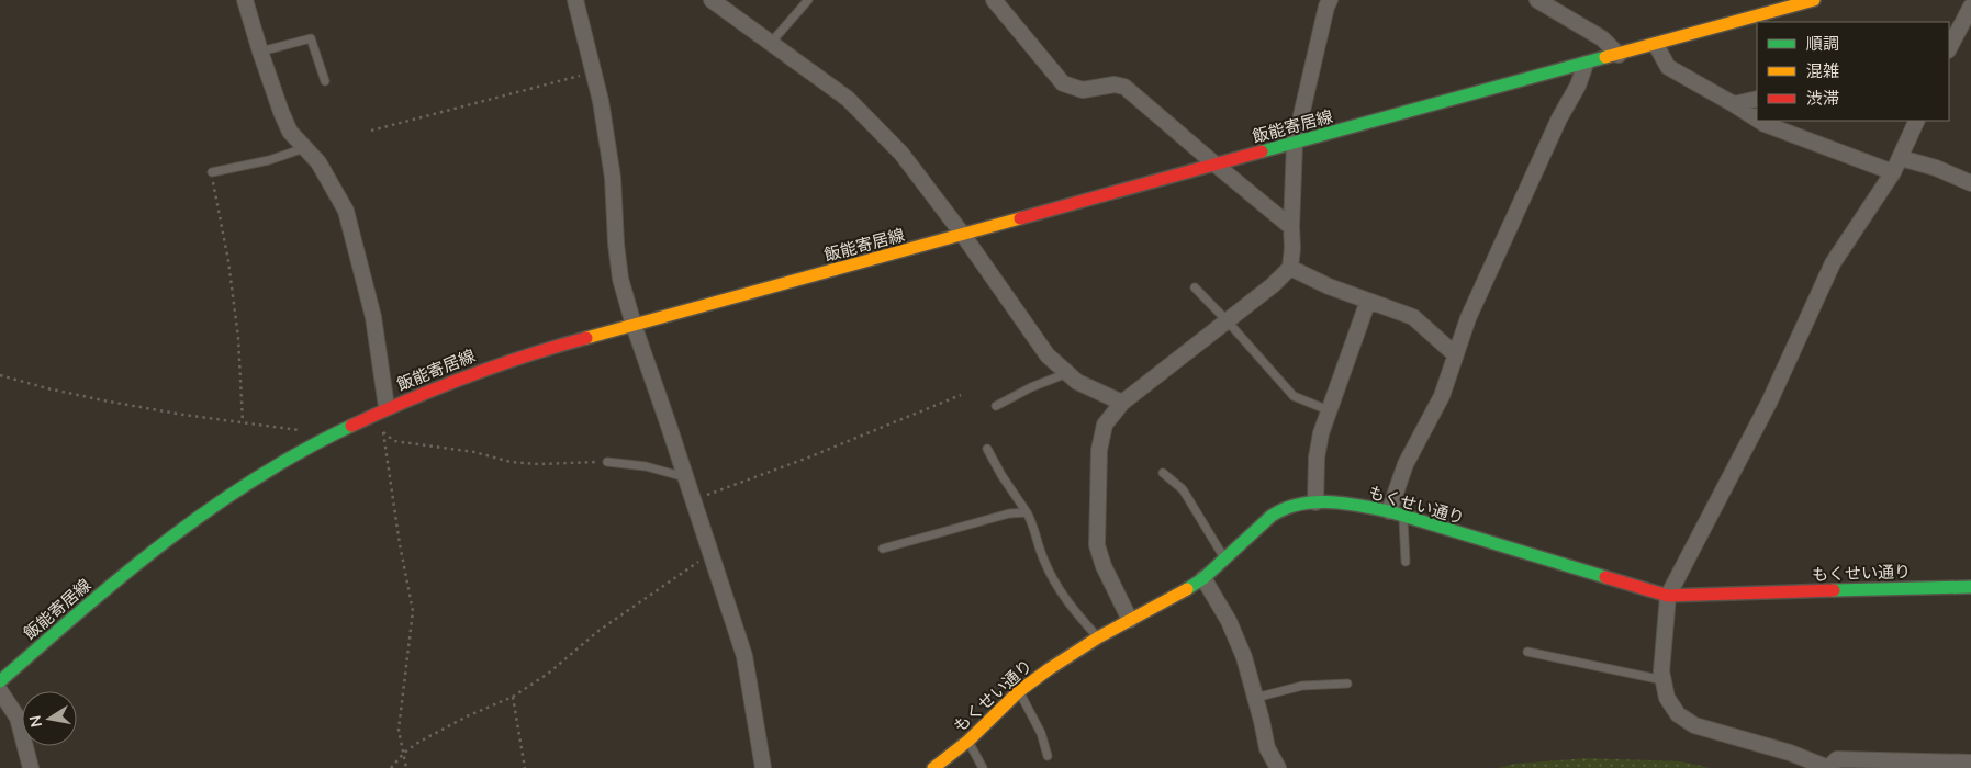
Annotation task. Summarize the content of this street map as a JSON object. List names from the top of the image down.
{
  "streets": {
    "main road": ["飯能寄居線", "もくせい通り"]
  },
  "legend": ["順調", "混雑", "渋滞"],
  "north": "left"
}
